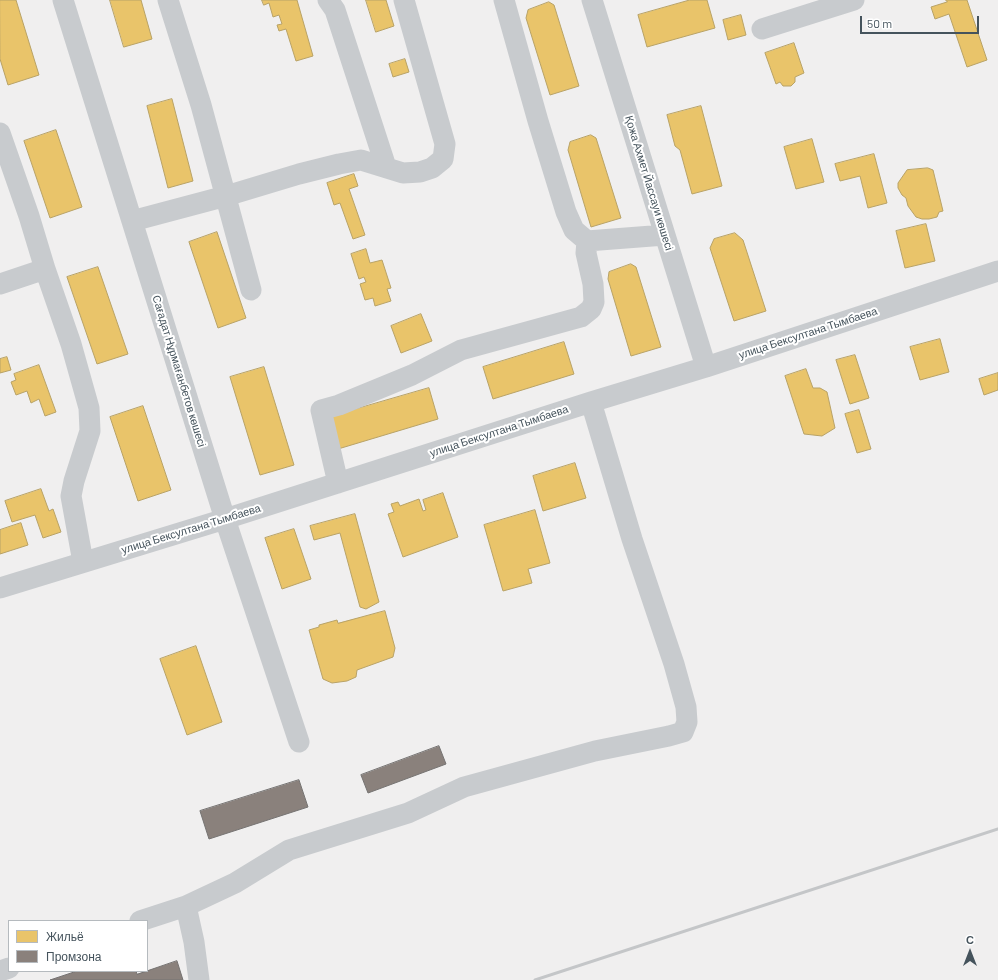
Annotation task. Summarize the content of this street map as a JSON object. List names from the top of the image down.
{
  "streets": {
    "street": ["Қожа Ахмет Йассауи көшесі", "улица Бексултана Тымбаева", "Сағадат Нұрмағанбетов көшесі"]
  },
  "crossings": [
    ["Қожа Ахмет Йассауи көшесі", "улица Бексултана Тымбаева"],
    ["улица Бексултана Тымбаева", "Сағадат Нұрмағанбетов көшесі"]
  ],
  "legend": ["Жильё", "Промзона"],
  "scale_bar": "50 m",
  "north": "top"
}
